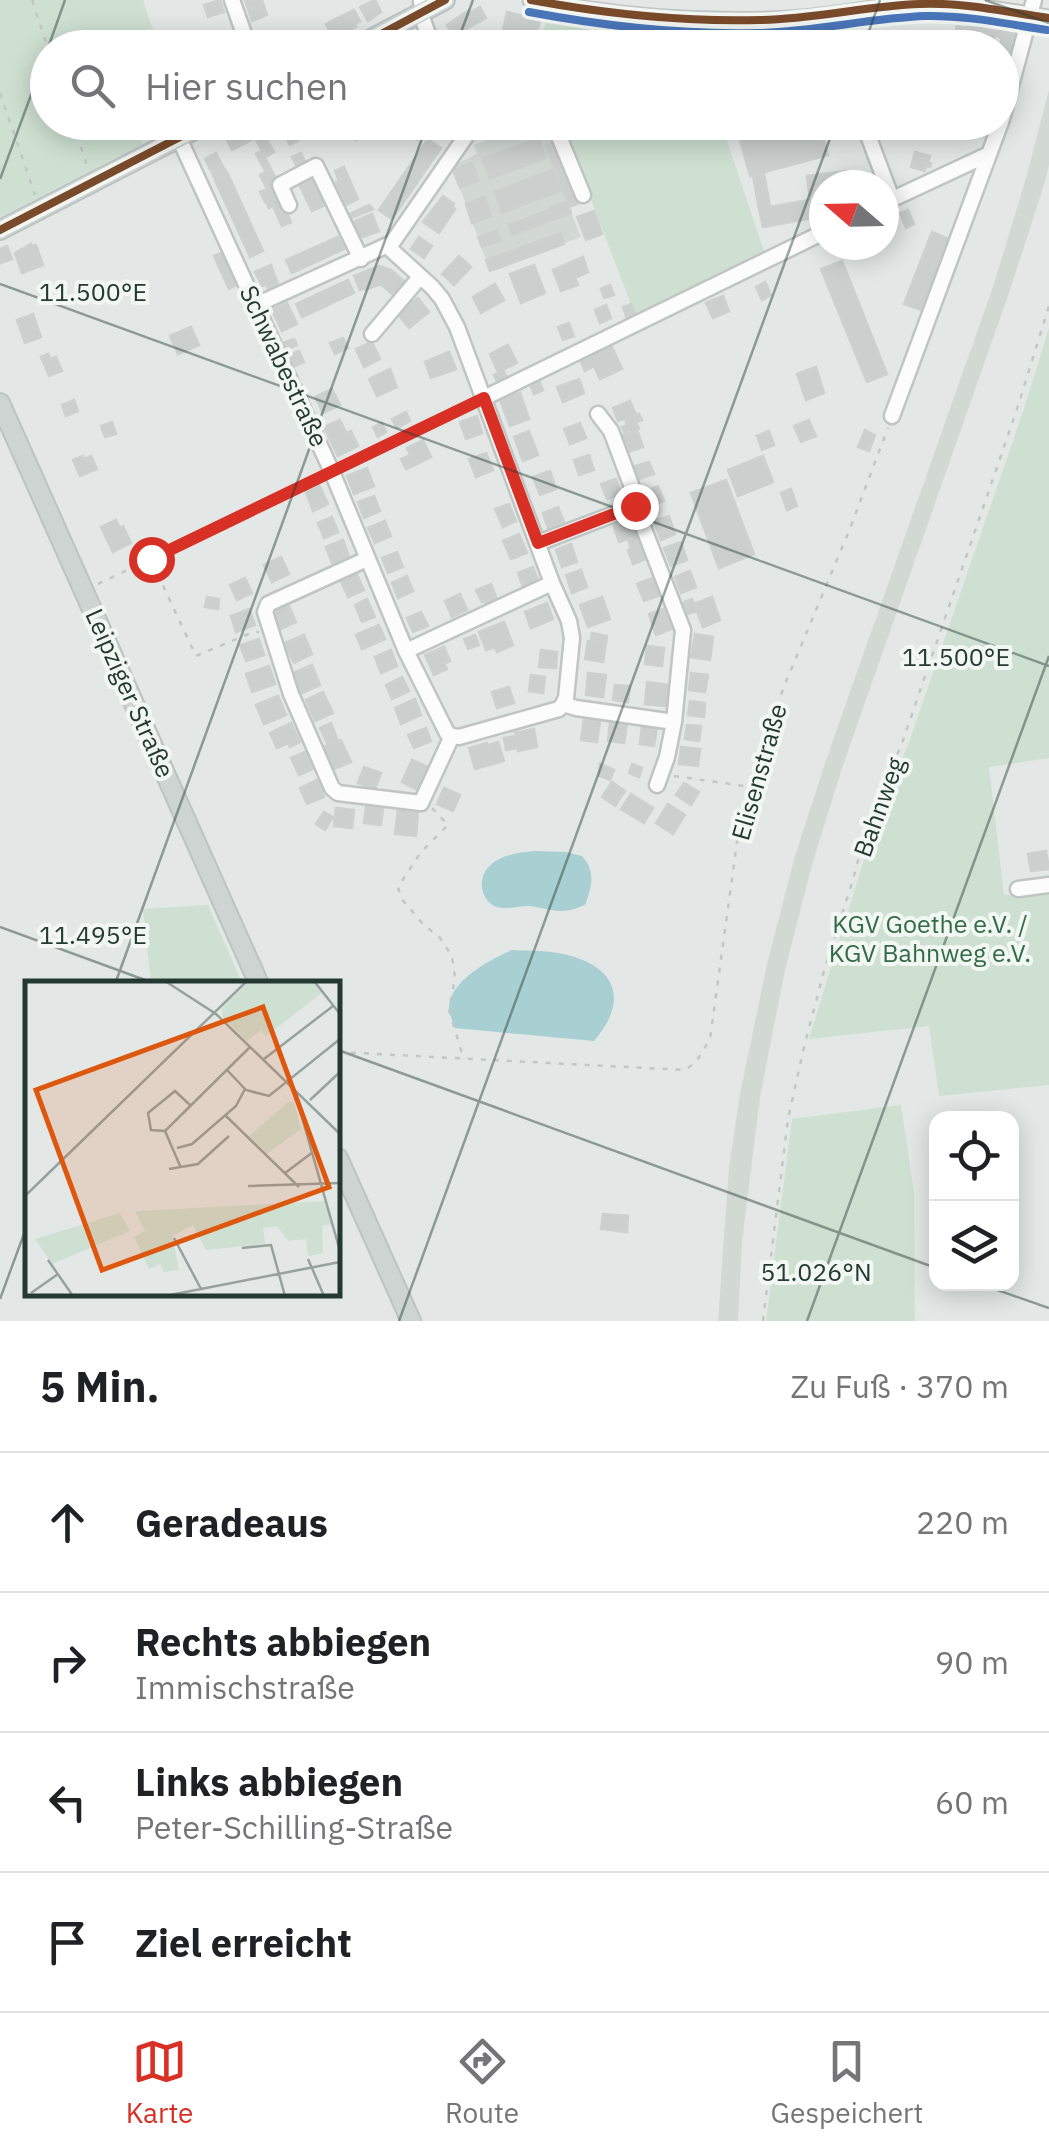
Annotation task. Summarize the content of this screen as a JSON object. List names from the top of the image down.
{
  "streets": {
    "main road": ["Leipziger Straße"],
    "street": ["Schwabestraße"],
    "path": ["Elisenstraße", "Bahnweg"]
  },
  "parks": ["KGV Goethe e.V. / KGV Bahnweg e.V."],
  "north": "left",
  "page": {
    "search": "Hier suchen",
    "heading": ["5 Min.", "Zu Fuß · 370 m"],
    "list": [
      ["Geradeaus", "220 m"],
      ["Rechts abbiegen", "Immischstraße", "90 m"],
      ["Links abbiegen", "Peter-Schilling-Straße", "60 m"],
      "Ziel erreicht"
    ],
    "nav": ["Karte", "Route", "Gespeichert"]
  },
  "coordinates": ["11.500°E", "11.495°E", "51.026°N"]
}
